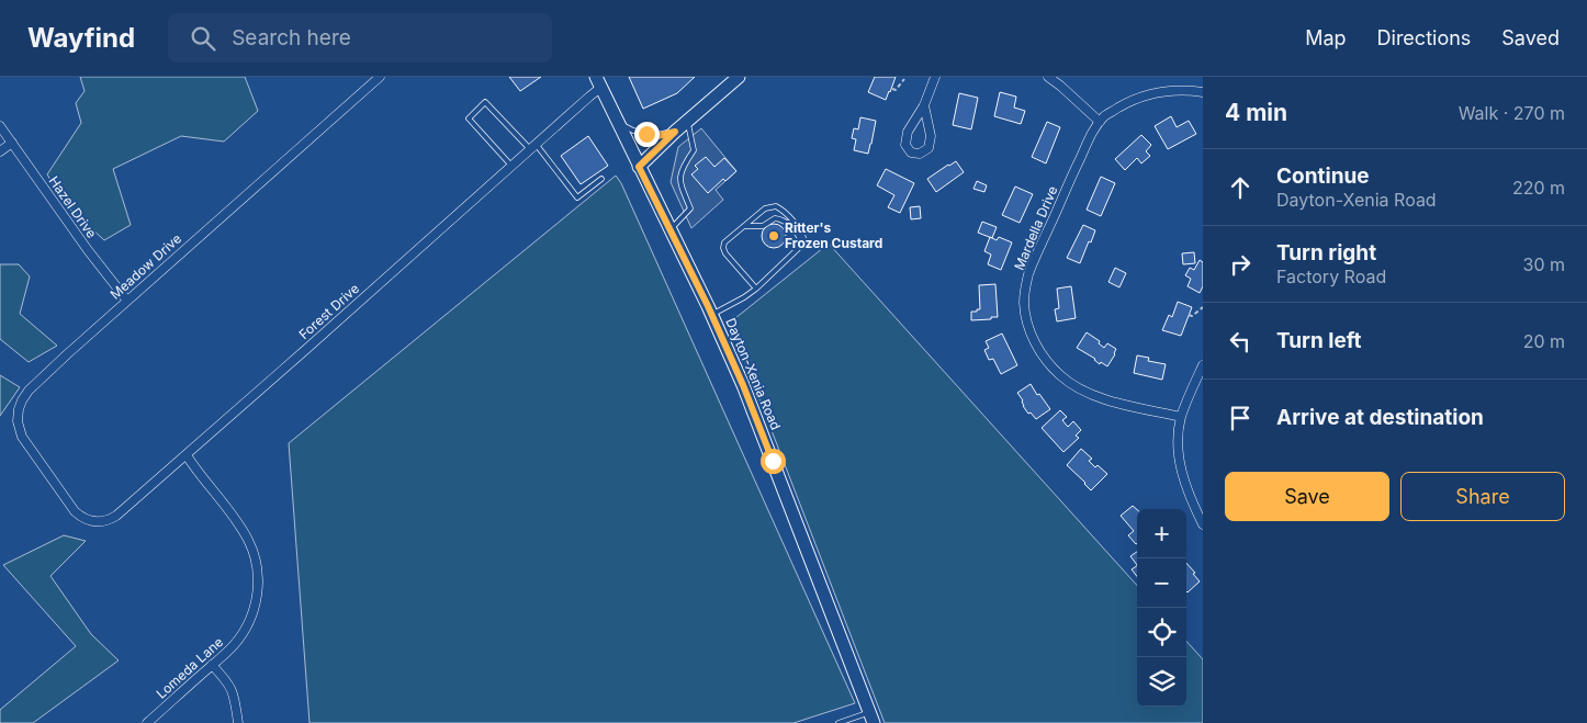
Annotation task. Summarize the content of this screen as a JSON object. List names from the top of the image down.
{
  "streets": {
    "main road": ["Dayton-Xenia Road"],
    "street": [
      "Hazel Drive",
      "Mardella Drive",
      "Meadow Drive",
      "Forest Drive",
      "Lomeda Lane"
    ]
  },
  "crossings": [
    ["Hazel Drive", "Meadow Drive"],
    ["Meadow Drive", "Forest Drive"],
    ["Forest Drive", "Dayton-Xenia Road"],
    ["Forest Drive", "Lomeda Lane"]
  ],
  "places": ["Ritter's Frozen Custard"],
  "page": {
    "header": "Wayfind",
    "search": "Search here",
    "nav": ["Map", "Directions", "Saved"],
    "heading": ["4 min", "Walk · 270 m"],
    "list": [
      ["Continue", "Dayton-Xenia Road", "220 m"],
      ["Turn right", "Factory Road", "30 m"],
      ["Turn left", "20 m"],
      "Arrive at destination"
    ],
    "buttons": ["Save", "Share"],
    "map_buttons": ["+", "−"]
  }
}
